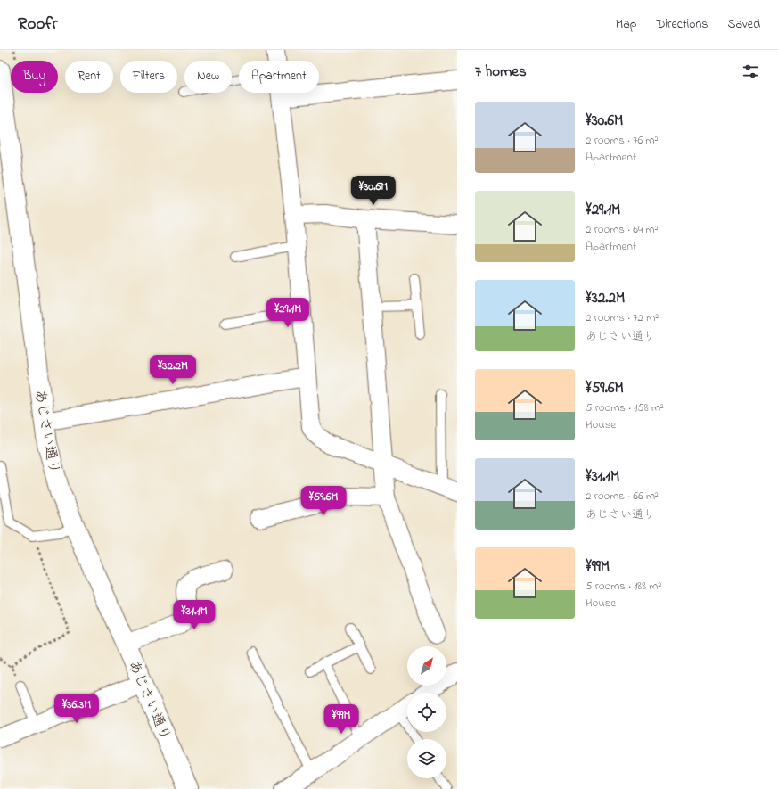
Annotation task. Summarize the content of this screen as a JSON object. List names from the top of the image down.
{
  "streets": {
    "street": ["あじさい通り"]
  },
  "north": "top right",
  "page": {
    "header": "Roofr",
    "nav": ["Map", "Directions", "Saved"],
    "heading": "7 homes",
    "chip": [
      "Buy",
      "Rent",
      "Filters",
      "New",
      "Apartment"
    ],
    "list": [
      {
        "name": "¥30.6M",
        "note": "2 rooms · 76 m² · Apartment"
      },
      {
        "name": "¥29.1M",
        "note": "2 rooms · 64 m² · Apartment"
      },
      {
        "name": "¥32.2M",
        "note": "2 rooms · 72 m² · あじさい通り"
      },
      {
        "name": "¥59.6M",
        "note": "5 rooms · 158 m² · House"
      },
      {
        "name": "¥31.1M",
        "note": "2 rooms · 66 m² · あじさい通り"
      },
      {
        "name": "¥99M",
        "note": "5 rooms · 188 m² · House"
      }
    ],
    "price": [
      "¥30.6M",
      "¥29.1M",
      "¥32.2M",
      "¥59.6M",
      "¥31.1M",
      "¥36.3M",
      "¥99M"
    ]
  }
}
